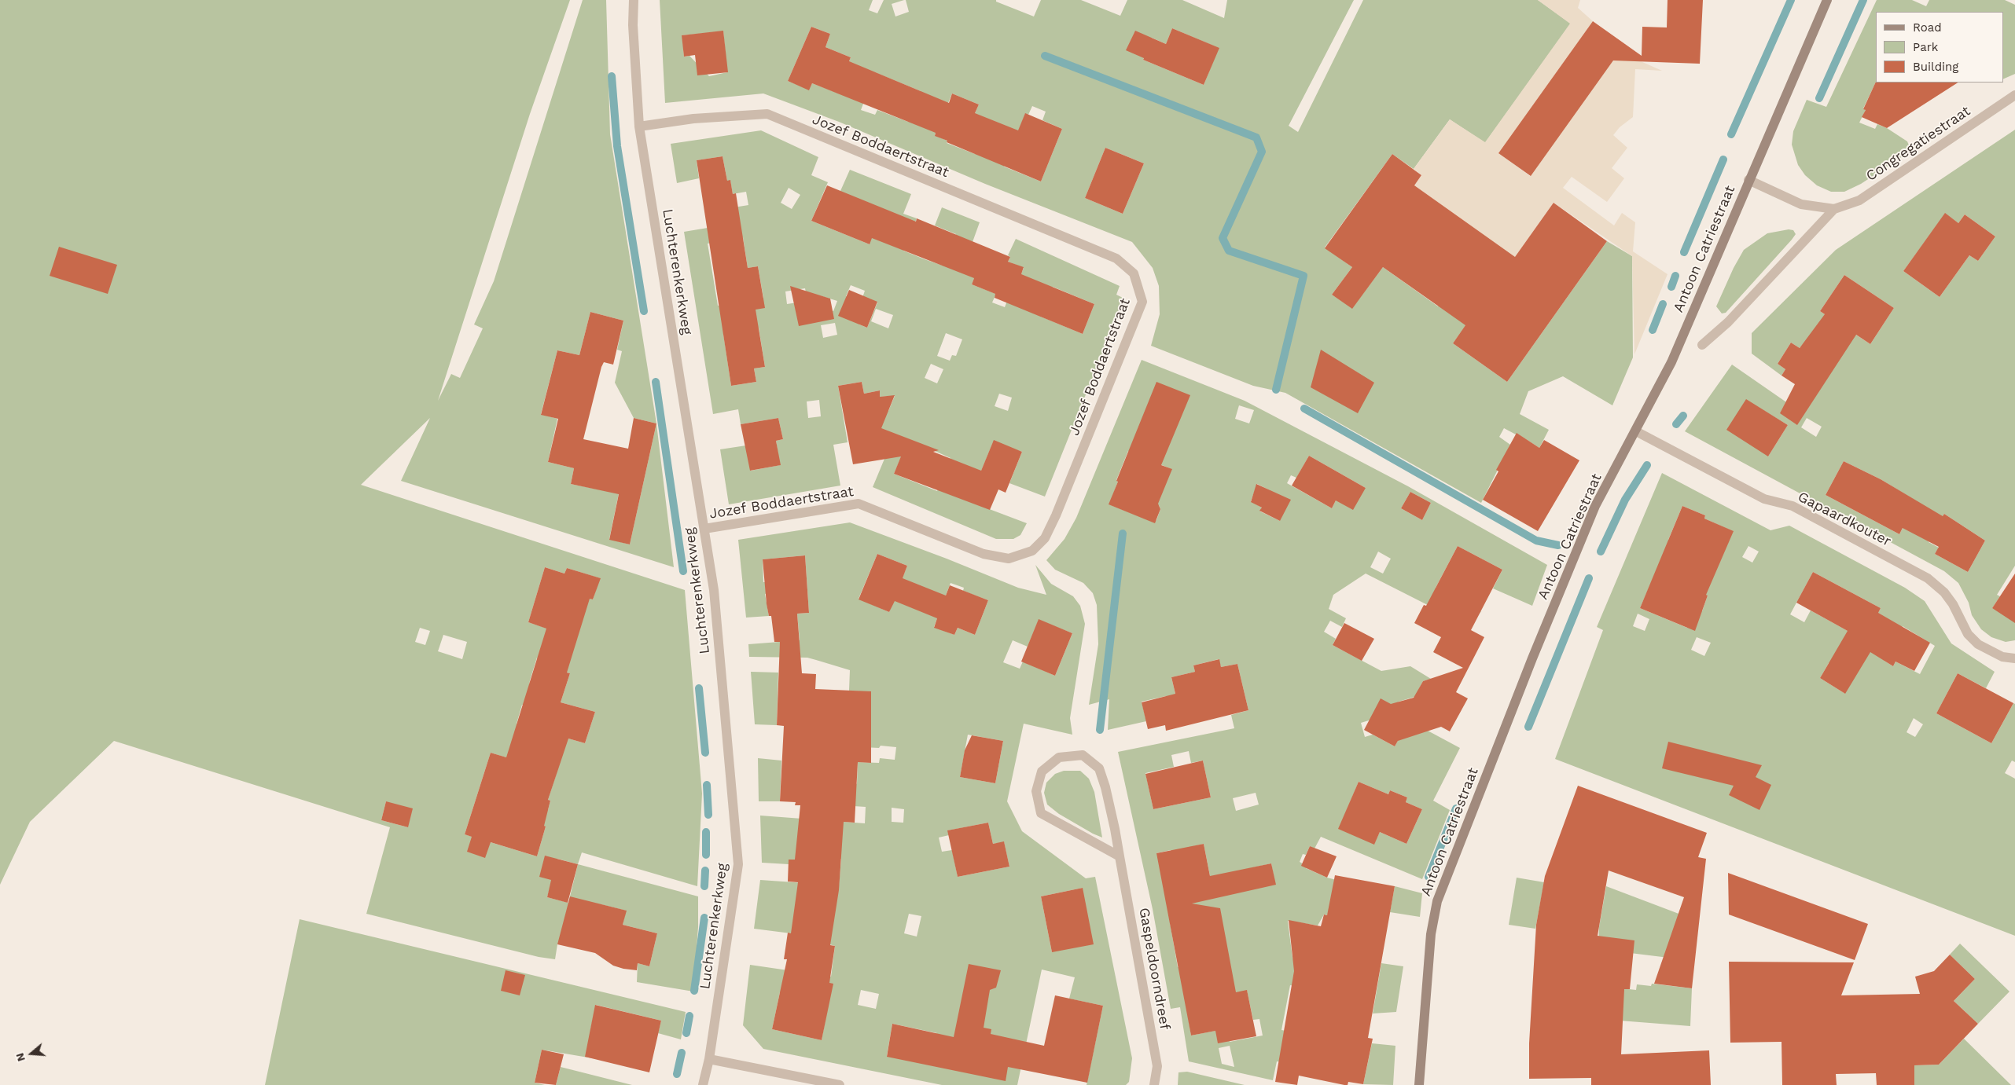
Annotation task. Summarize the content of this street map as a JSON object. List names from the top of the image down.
{
  "streets": {
    "main road": ["Antoon Catriestraat"],
    "street": [
      "Congregatiestraat",
      "Jozef Boddaertstraat",
      "Luchterenkerkweg",
      "Gapaardkouter",
      "Gaspeldoorndreef"
    ]
  },
  "crossings": [
    ["Congregatiestraat", "Antoon Catriestraat"],
    ["Jozef Boddaertstraat", "Luchterenkerkweg"],
    ["Antoon Catriestraat", "Gapaardkouter"]
  ],
  "legend": ["Road", "Park", "Building"],
  "north": "left"
}
